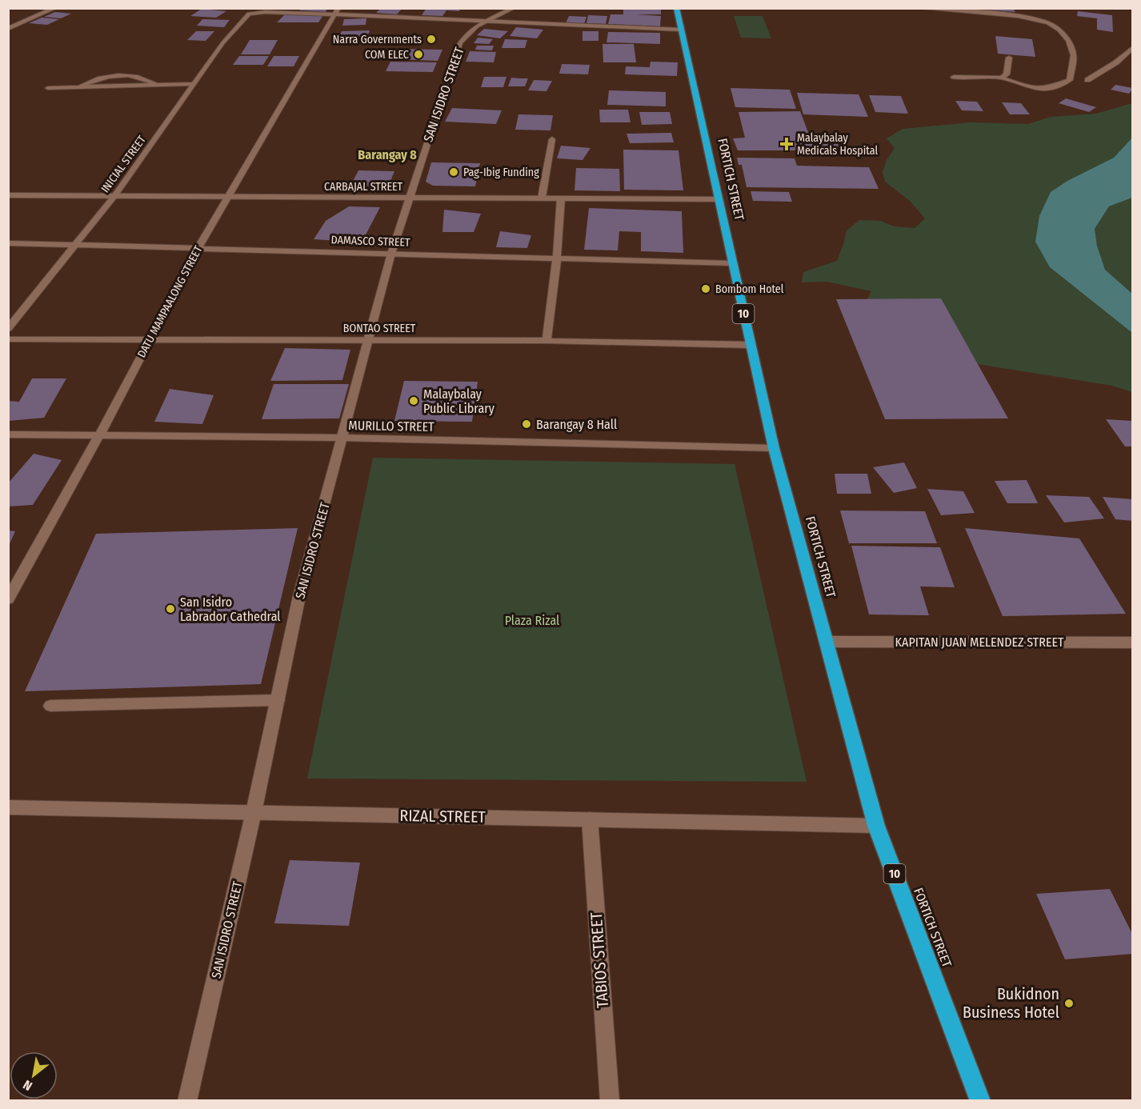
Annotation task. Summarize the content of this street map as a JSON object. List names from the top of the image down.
{
  "streets": {
    "highway": ["FORTICH STREET", "10"],
    "street": [
      "SAN ISIDRO STREET",
      "INICIAL STREET",
      "CARBAJAL STREET",
      "DAMASCO STREET",
      "DATU MAMPAALONG STREET",
      "BONTAO STREET",
      "MURILLO STREET",
      "KAPITAN JUAN MELENDEZ STREET",
      "RIZAL STREET",
      "TABIOS STREET"
    ]
  },
  "crossings": [
    ["SAN ISIDRO STREET", "CARBAJAL STREET"],
    ["SAN ISIDRO STREET", "DAMASCO STREET"],
    ["SAN ISIDRO STREET", "BONTAO STREET"],
    ["SAN ISIDRO STREET", "MURILLO STREET"],
    ["SAN ISIDRO STREET", "RIZAL STREET"],
    ["INICIAL STREET", "CARBAJAL STREET"],
    ["INICIAL STREET", "DAMASCO STREET"],
    ["INICIAL STREET", "DATU MAMPAALONG STREET"],
    ["FORTICH STREET", "CARBAJAL STREET"],
    ["FORTICH STREET", "DAMASCO STREET"],
    ["FORTICH STREET", "BONTAO STREET"],
    ["FORTICH STREET", "MURILLO STREET"],
    ["FORTICH STREET", "KAPITAN JUAN MELENDEZ STREET"],
    ["FORTICH STREET", "RIZAL STREET"],
    ["CARBAJAL STREET", "DATU MAMPAALONG STREET"],
    ["DAMASCO STREET", "DATU MAMPAALONG STREET"],
    ["DATU MAMPAALONG STREET", "BONTAO STREET"],
    ["DATU MAMPAALONG STREET", "MURILLO STREET"],
    ["RIZAL STREET", "TABIOS STREET"]
  ],
  "districts": ["Barangay 8"],
  "parks": ["Plaza Rizal"],
  "places": {
    "other": [
      "Narra Governments",
      "COM ELEC",
      "Pag-Ibig Funding",
      "Bombom Hotel",
      "Malaybalay Public Library",
      "Barangay 8 Hall",
      "San Isidro Labrador Cathedral",
      "Bukidnon Business Hotel"
    ],
    "health": ["Malaybalay Medicals Hospital"]
  },
  "north": "bottom left"
}
